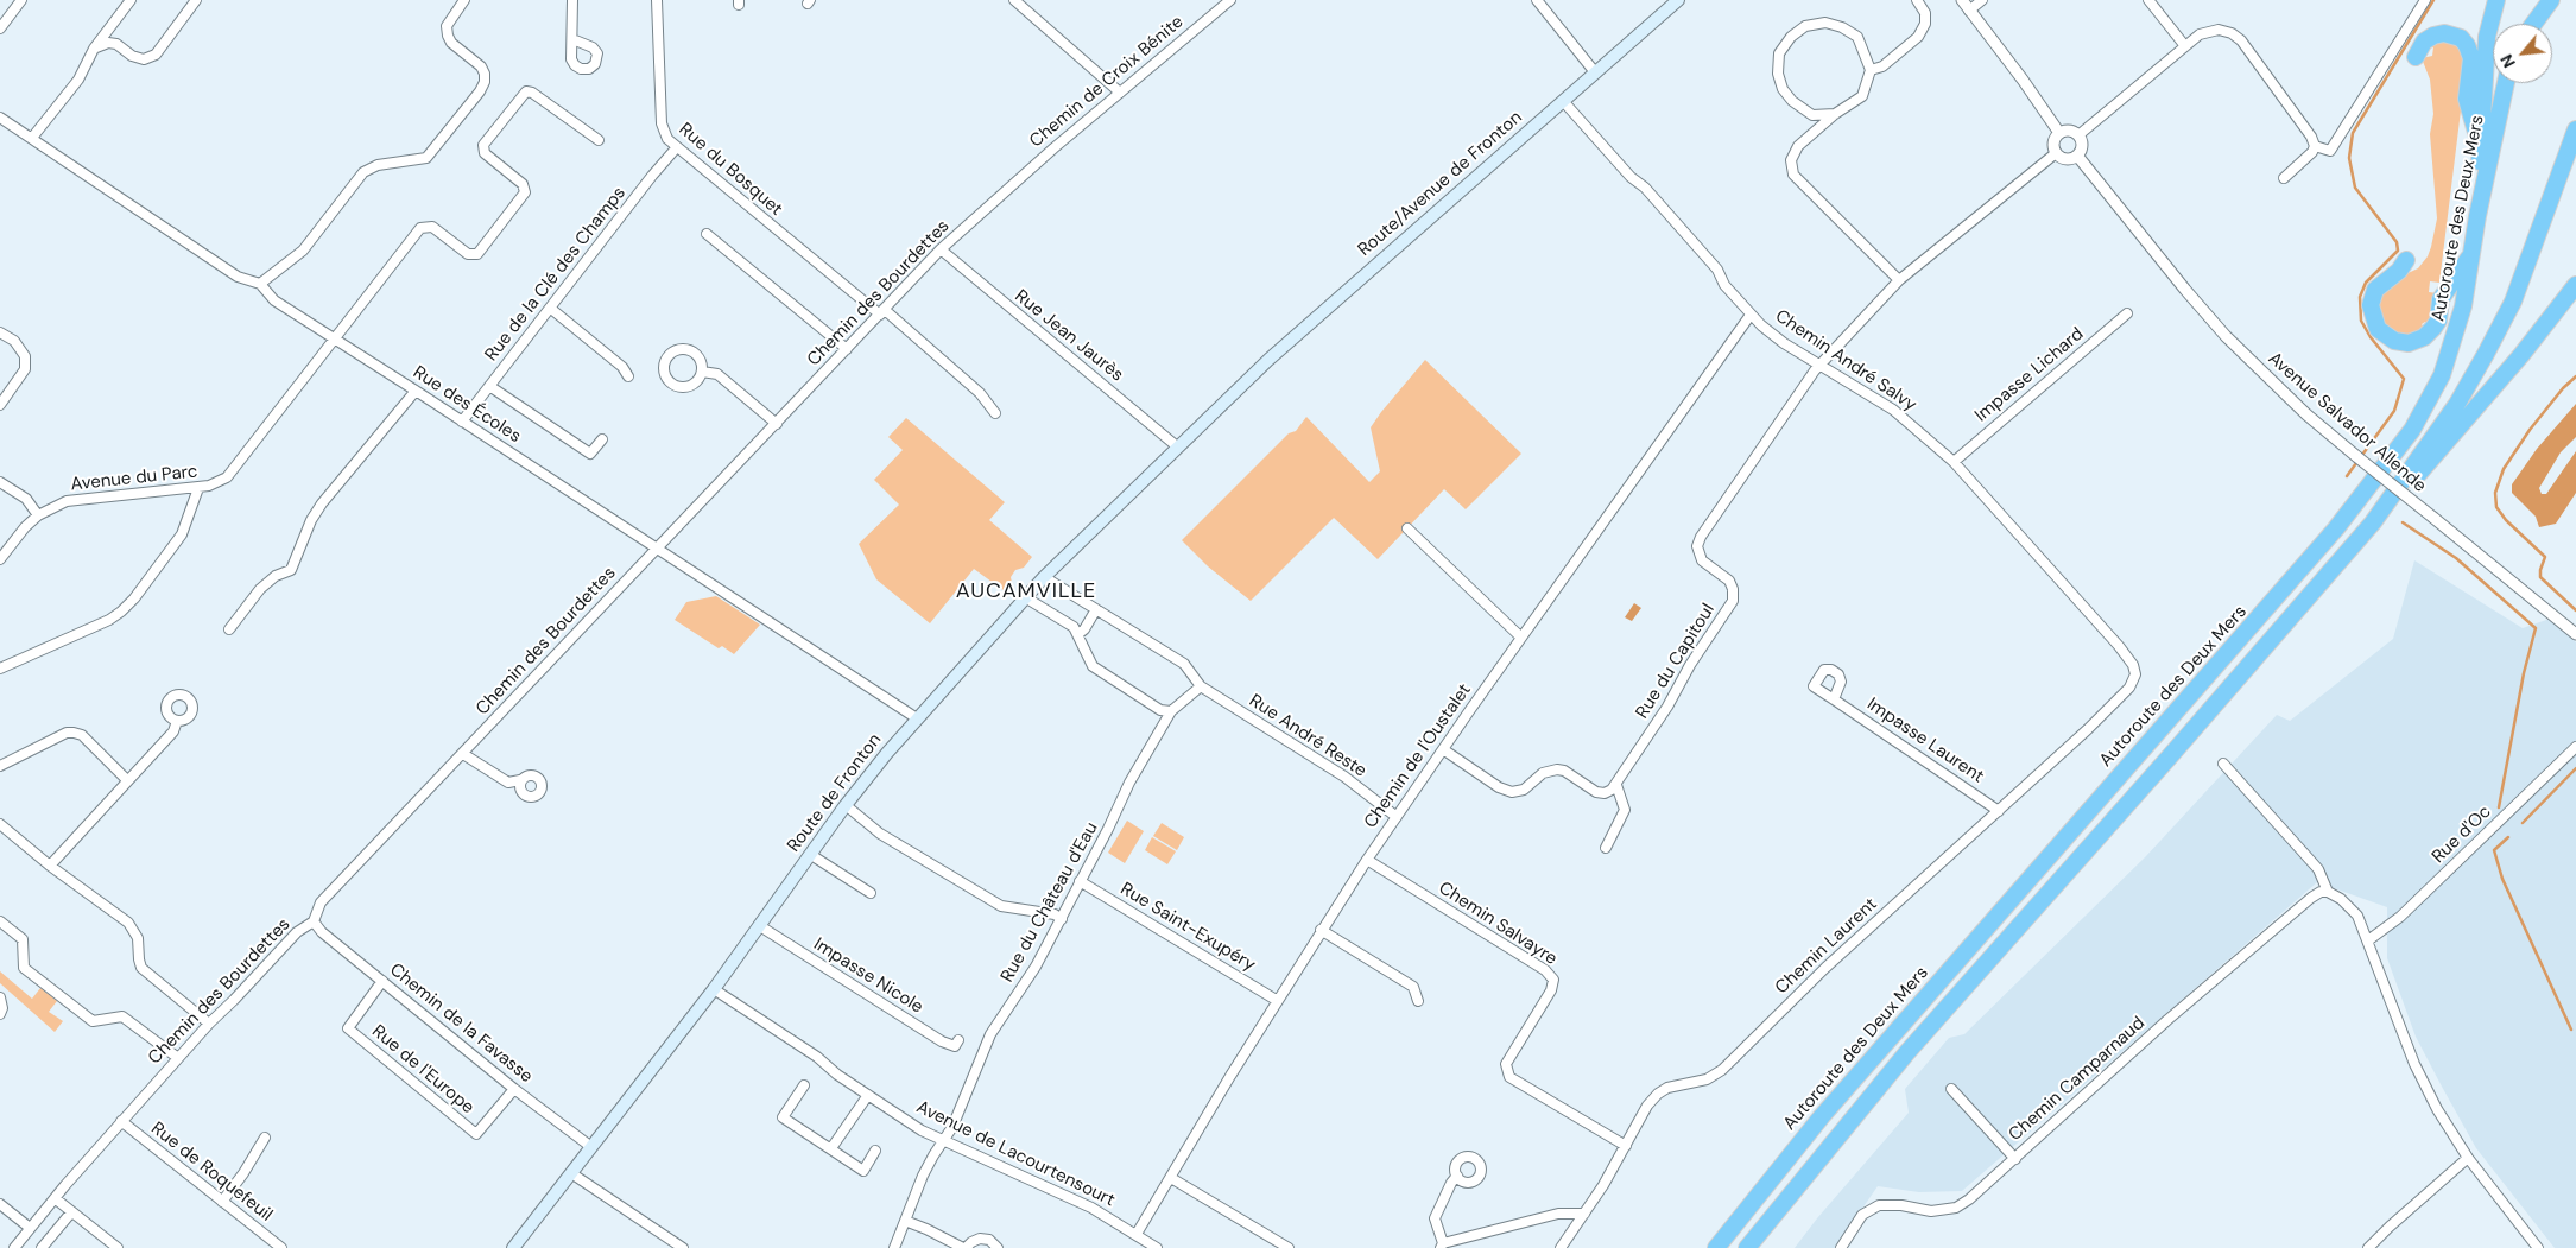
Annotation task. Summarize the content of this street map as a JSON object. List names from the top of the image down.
{
  "streets": {
    "highway": ["Autoroute des Deux Mers"],
    "main road": ["Route/Avenue de Fronton", "Route de Fronton"],
    "street": [
      "Chemin de Croix Bénite",
      "Rue du Bosquet",
      "Rue de la Clé des Champs",
      "Chemin des Bourdettes",
      "Rue Jean Jaurès",
      "Chemin André Salvy",
      "Impasse Lichard",
      "Rue des Écoles",
      "Avenue Salvador Allende",
      "Avenue du Parc",
      "Rue du Capitoul",
      "Rue André Reste",
      "Impasse Laurent",
      "Chemin de l'Oustalet",
      "Rue d'Oc",
      "Rue du Château d'Eau",
      "Chemin Salvayre",
      "Rue Saint-Exupéry",
      "Chemin Laurent",
      "Impasse Nicole",
      "Chemin de la Favasse",
      "Rue de l'Europe",
      "Chemin Camparnaud",
      "Avenue de Lacourtensourt",
      "Rue de Roquefeuil"
    ]
  },
  "crossings": [
    ["Chemin de Croix Bénite", "Chemin des Bourdettes"],
    ["Rue du Bosquet", "Rue de la Clé des Champs"],
    ["Rue du Bosquet", "Chemin des Bourdettes"],
    ["Route/Avenue de Fronton", "Chemin André Salvy"],
    ["Route/Avenue de Fronton", "Route de Fronton"],
    ["Rue de la Clé des Champs", "Rue des Écoles"],
    ["Chemin des Bourdettes", "Rue Jean Jaurès"],
    ["Chemin des Bourdettes", "Rue des Écoles"],
    ["Chemin des Bourdettes", "Chemin de la Favasse"],
    ["Chemin des Bourdettes", "Rue de Roquefeuil"],
    ["Rue Jean Jaurès", "Route de Fronton"],
    ["Chemin André Salvy", "Impasse Lichard"],
    ["Chemin André Salvy", "Rue du Capitoul"],
    ["Chemin André Salvy", "Chemin de l'Oustalet"],
    ["Chemin André Salvy", "Chemin Laurent"],
    ["Rue des Écoles", "Avenue du Parc"],
    ["Rue des Écoles", "Route de Fronton"],
    ["Rue André Reste", "Chemin de l'Oustalet"],
    ["Rue André Reste", "Rue du Château d'Eau"],
    ["Impasse Laurent", "Chemin Laurent"],
    ["Chemin de l'Oustalet", "Chemin Salvayre"],
    ["Chemin de l'Oustalet", "Rue Saint-Exupéry"],
    ["Chemin de l'Oustalet", "Avenue de Lacourtensourt"],
    ["Route de Fronton", "Impasse Nicole"],
    ["Route de Fronton", "Chemin de la Favasse"],
    ["Route de Fronton", "Avenue de Lacourtensourt"],
    ["Rue du Château d'Eau", "Rue Saint-Exupéry"],
    ["Rue du Château d'Eau", "Avenue de Lacourtensourt"],
    ["Chemin Salvayre", "Chemin Laurent"],
    ["Chemin de la Favasse", "Rue de l'Europe"]
  ],
  "districts": ["AUCAMVILLE"],
  "north": "bottom left"
}
